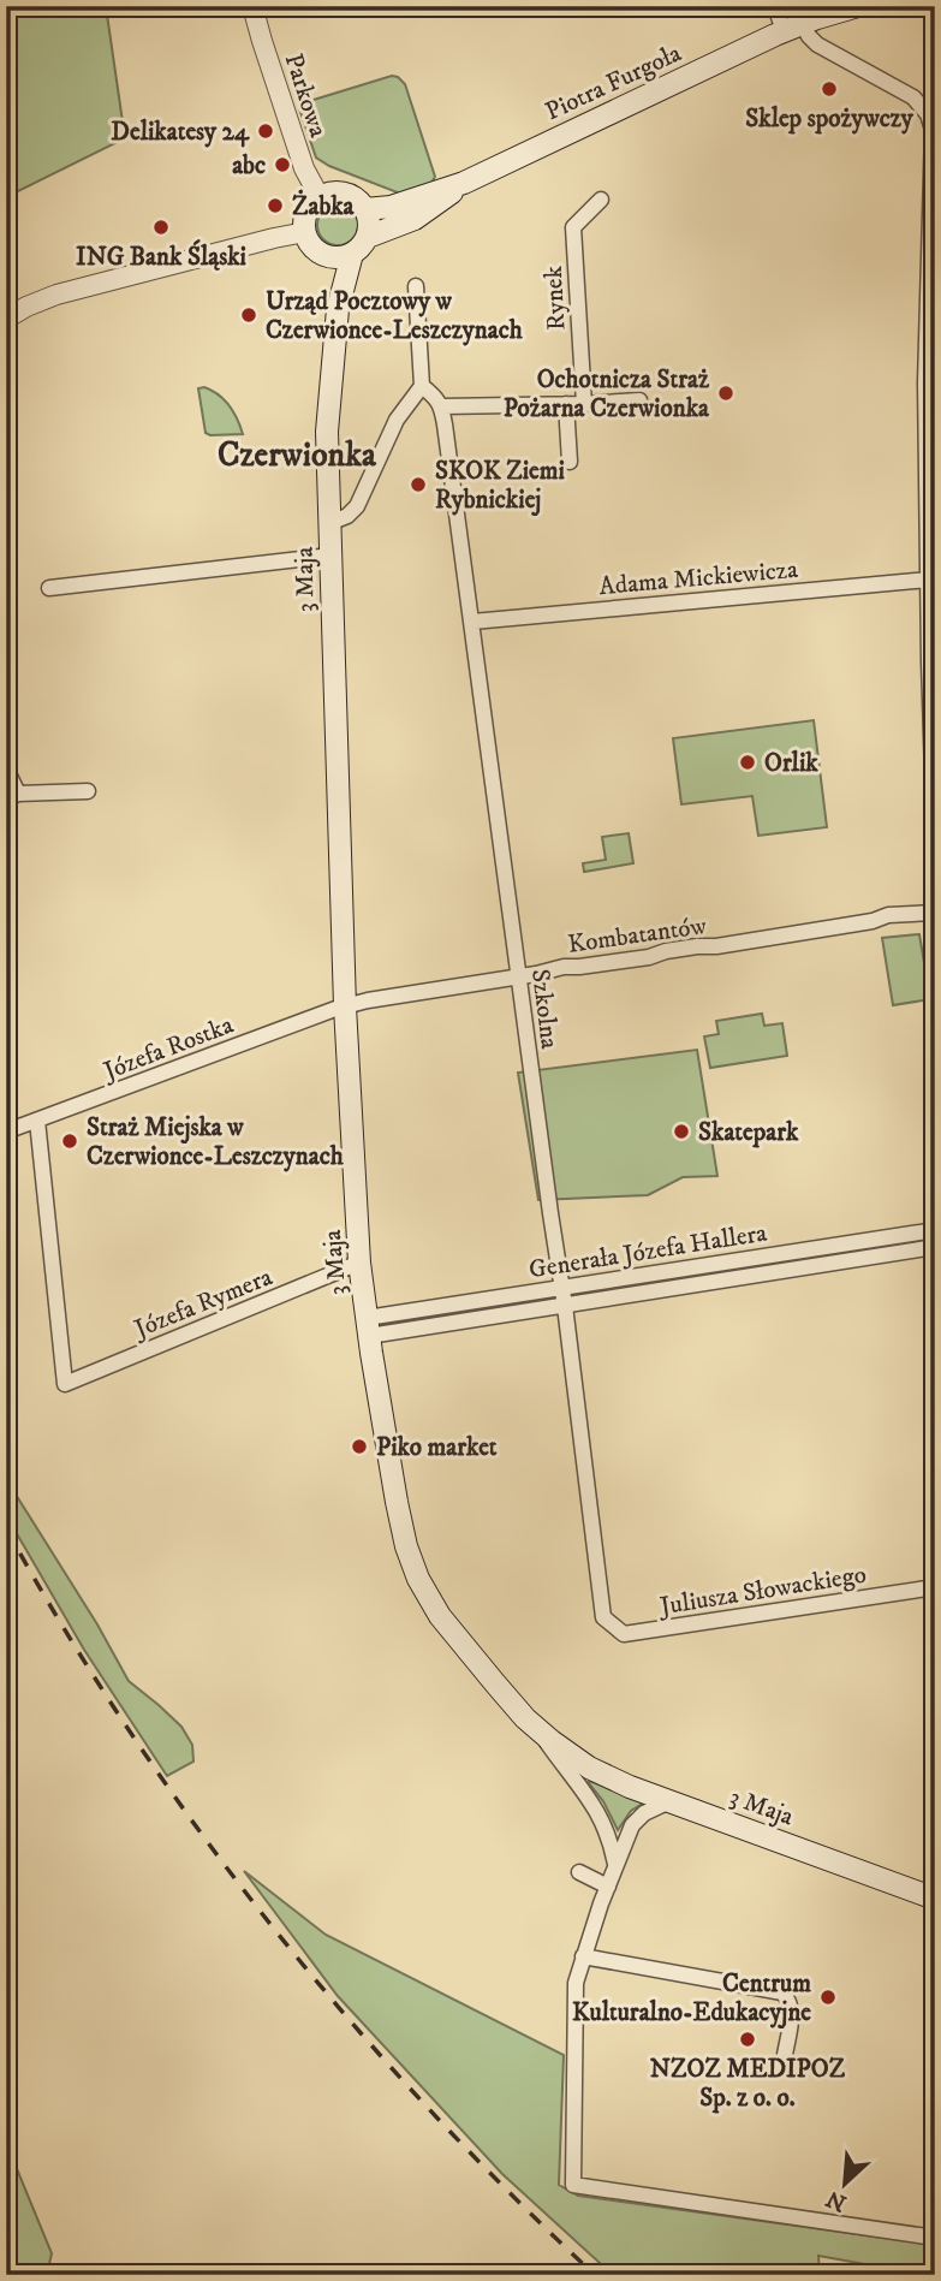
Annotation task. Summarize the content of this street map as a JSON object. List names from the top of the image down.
{
  "streets": {
    "main road": ["Piotra Furgoła", "3 Maja"],
    "street": [
      "Parkowa",
      "Rynek",
      "Adama Mickiewicza",
      "Kombatantów",
      "Szkolna",
      "Józefa Rostka",
      "Generała Józefa Hallera",
      "Józefa Rymera",
      "Juliusza Słowackiego"
    ]
  },
  "crossings": [
    ["Piotra Furgoła", "Parkowa"],
    ["Piotra Furgoła", "3 Maja"],
    ["Parkowa", "3 Maja"],
    ["Adama Mickiewicza", "Szkolna"],
    ["3 Maja", "Kombatantów"],
    ["3 Maja", "Józefa Rostka"],
    ["3 Maja", "Generała Józefa Hallera"],
    ["3 Maja", "Józefa Rymera"],
    ["Kombatantów", "Szkolna"],
    ["Kombatantów", "Józefa Rostka"],
    ["Szkolna", "Generała Józefa Hallera"],
    ["Szkolna", "Juliusza Słowackiego"],
    ["Józefa Rostka", "Józefa Rymera"]
  ],
  "districts": ["Czerwionka"],
  "places": [
    "Sklep spożywczy",
    "Delikatesy 24",
    "abc",
    "Żabka",
    "ING Bank Śląski",
    "Urząd Pocztowy w Czerwionce-Leszczynach",
    "Ochotnicza Straż Pożarna Czerwionka",
    "SKOK Ziemi Rybnickiej",
    "Orlik",
    "Skatepark",
    "Straż Miejska w Czerwionce-Leszczynach",
    "Piko market",
    "Centrum Kulturalno-Edukacyjne",
    "NZOZ MEDIPOZ Sp. z o. o."
  ],
  "north": "bottom left"
}
